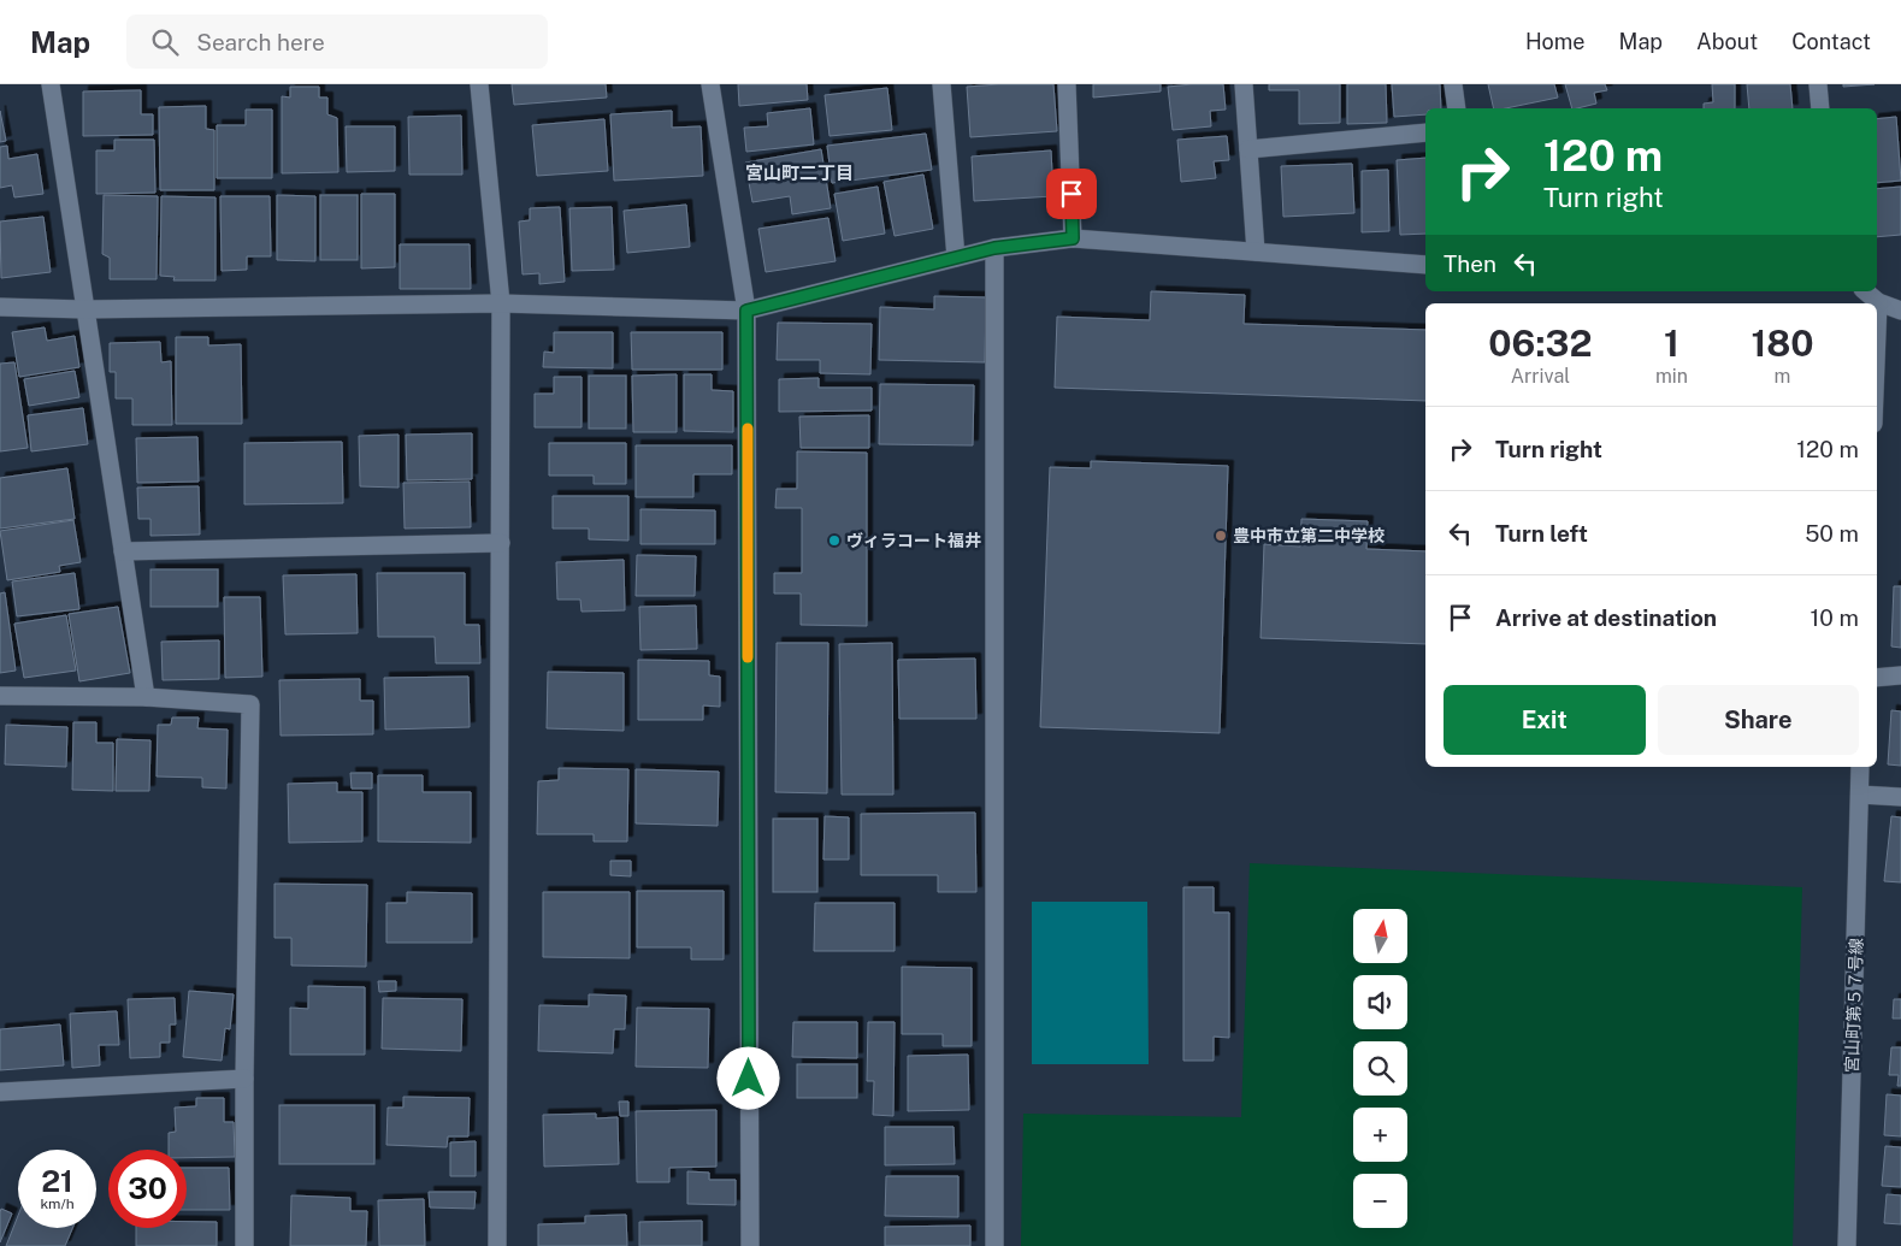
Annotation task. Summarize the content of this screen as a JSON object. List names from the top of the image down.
{
  "streets": {
    "street": ["宮山町第５７号線"]
  },
  "districts": ["宮山町二丁目"],
  "places": ["豊中市立第二中学校", "ヴィラコート福井"],
  "north": "top",
  "page": {
    "header": "Map",
    "search": "Search here",
    "nav": [
      "Home",
      "Map",
      "About",
      "Contact"
    ],
    "turn": ["120 m", "Turn right"],
    "then": "Then",
    "eta": [
      "06:32",
      "Arrival",
      "1",
      "min",
      "180",
      "m"
    ],
    "list": [
      {
        "name": "Turn right",
        "value": "120 m"
      },
      {
        "name": "Turn left",
        "value": "50 m"
      },
      {
        "name": "Arrive at destination",
        "value": "10 m"
      }
    ],
    "buttons": ["Exit", "Share"],
    "map_buttons": ["+", "−"],
    "speed": "21 km/h",
    "limit": "30"
  }
}
